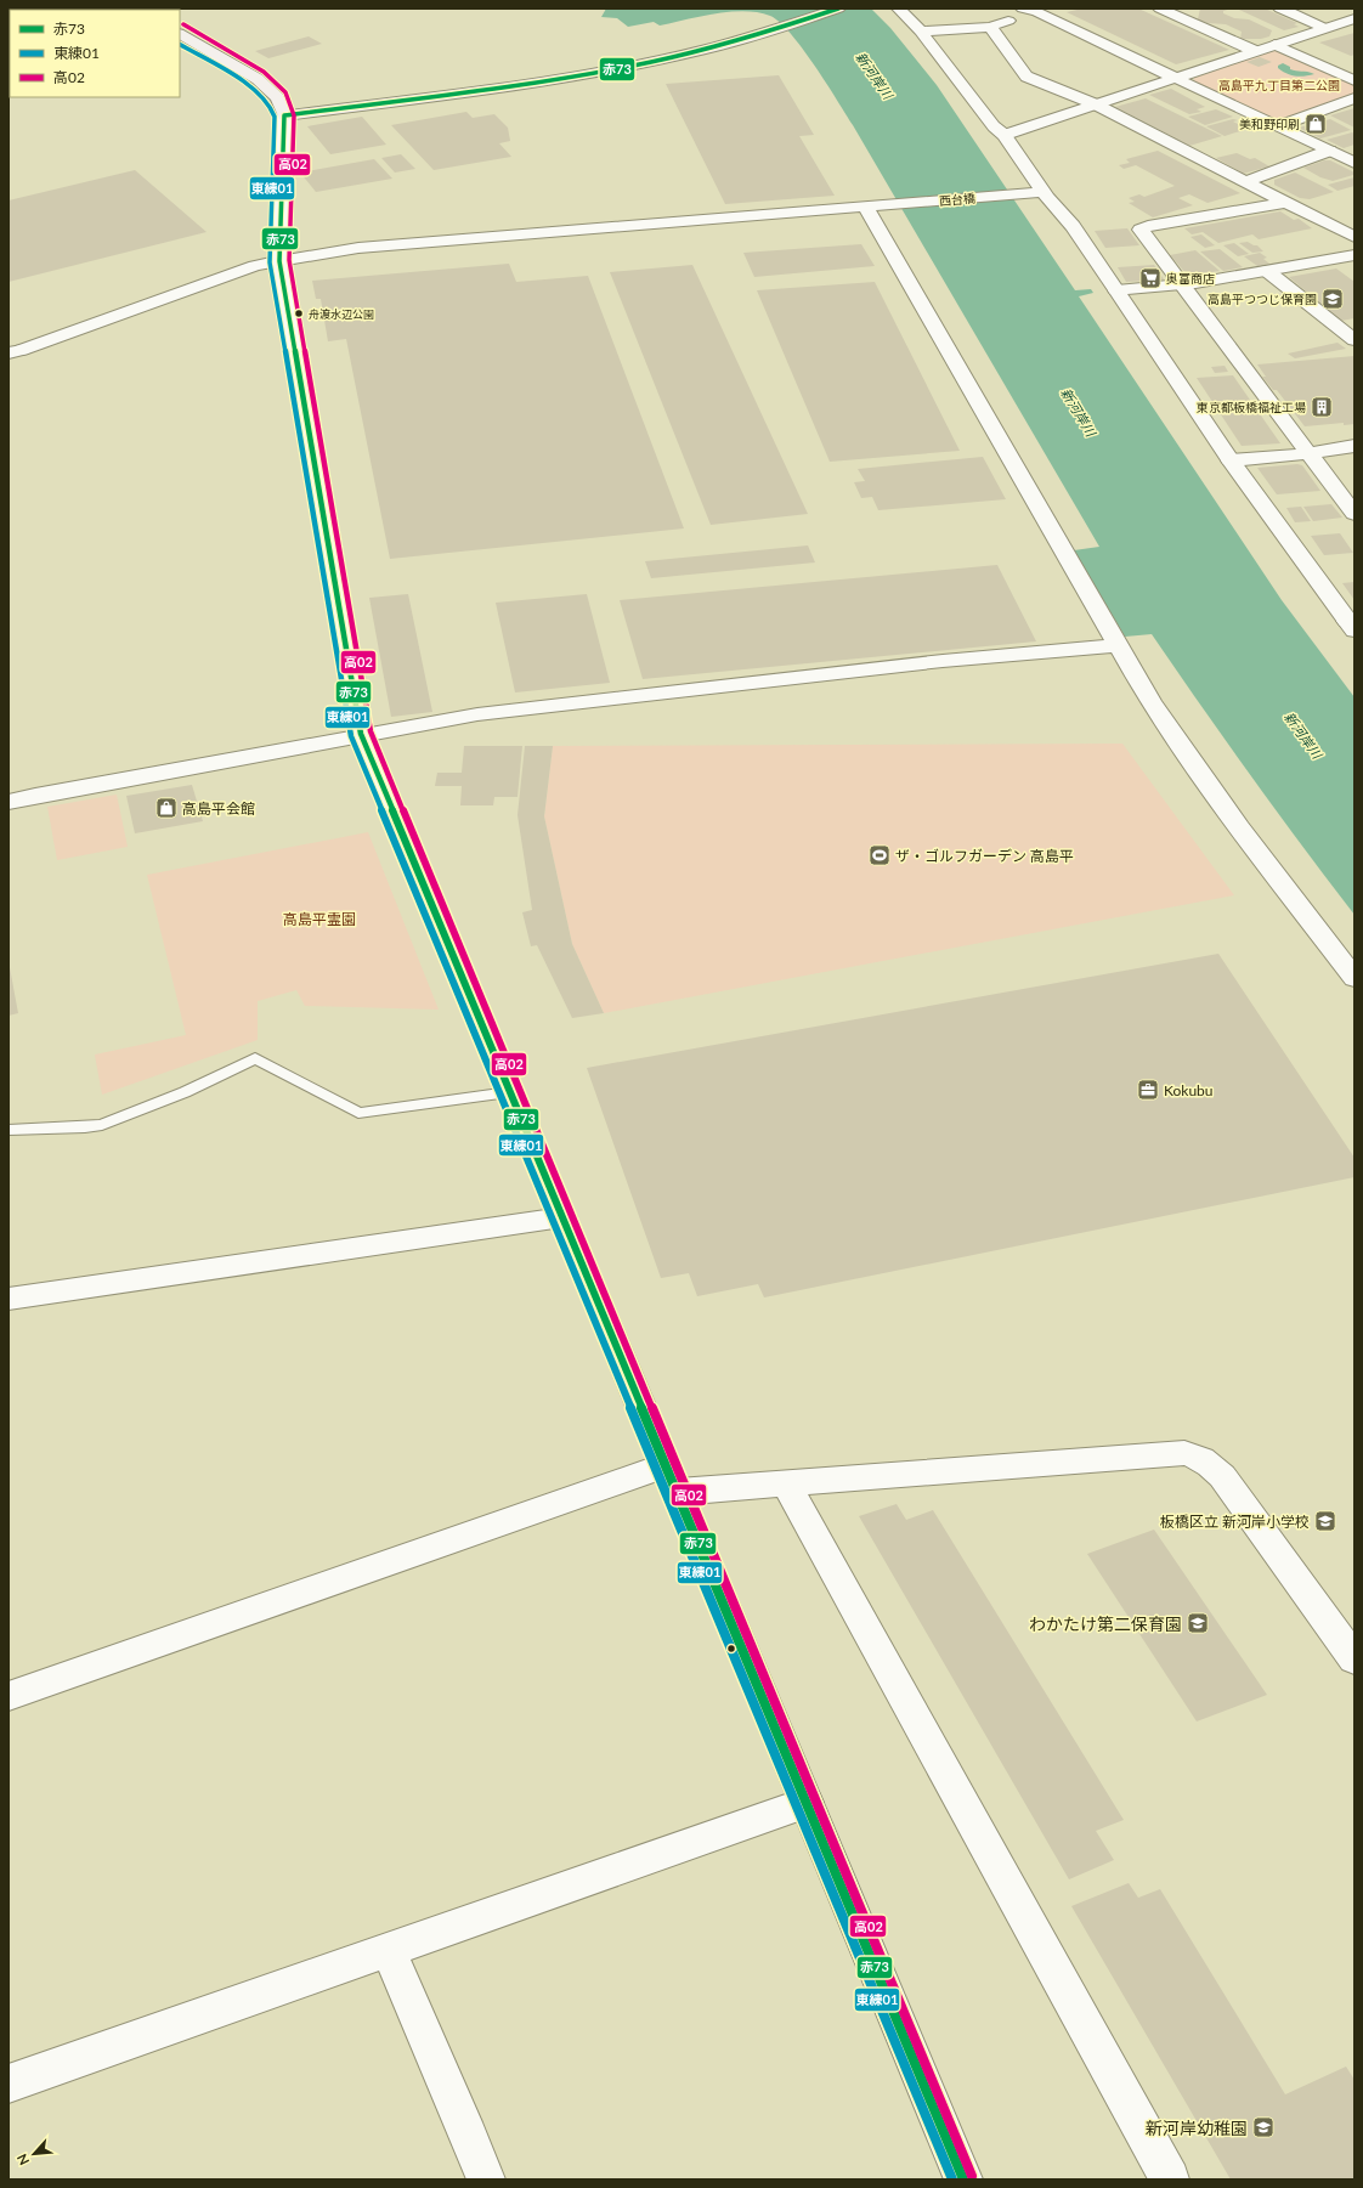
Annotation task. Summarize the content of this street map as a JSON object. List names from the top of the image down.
{
  "streets": {
    "street": ["西台橋"]
  },
  "water": ["新河岸川"],
  "parks": ["高島平九丁目第二公園", "高島平霊園"],
  "places": {
    "shop": ["美和野印刷", "高島平会館"],
    "supermarket": ["奥富商店"],
    "school or university": [
      "高島平つつじ保育園",
      "板橋区立 新河岸小学校",
      "わかたけ第二保育園",
      "新河岸幼稚園"
    ],
    "other": ["舟渡水辺公園"],
    "building": ["東京都板橋福祉工場"],
    "sports": ["ザ・ゴルフガーデン 高島平"],
    "office": ["Kokubu"]
  },
  "lines": ["transit line 赤73", "transit line 高02", "transit line 東練01"],
  "legend": ["赤73", "東練01", "高02"],
  "north": "bottom left"
}
